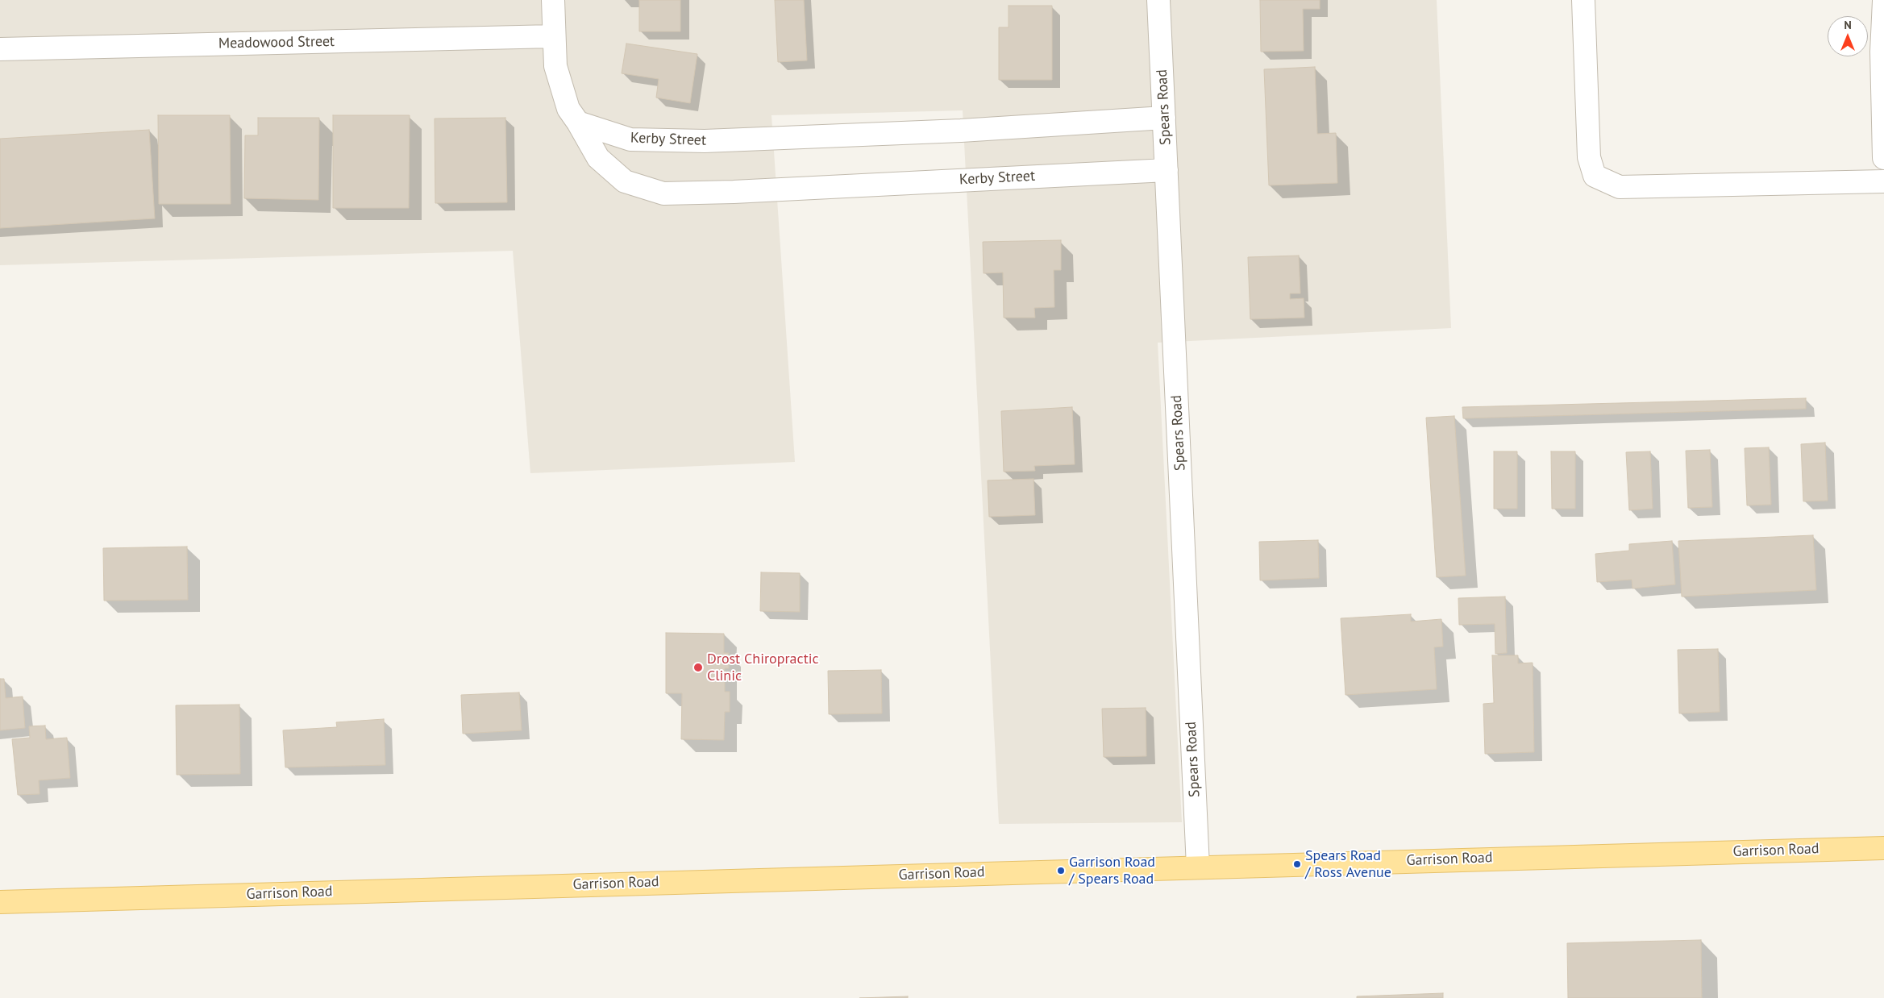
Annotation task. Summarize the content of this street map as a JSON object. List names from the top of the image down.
{
  "streets": {
    "main road": ["Garrison Road"],
    "street": ["Meadowood Street", "Spears Road", "Kerby Street"]
  },
  "crossings": [
    ["Spears Road", "Kerby Street"],
    ["Spears Road", "Garrison Road"]
  ],
  "places": ["Drost Chiropractic Clinic", "Spears Road / Ross Avenue", "Garrison Road / Spears Road"],
  "north": "top"
}
